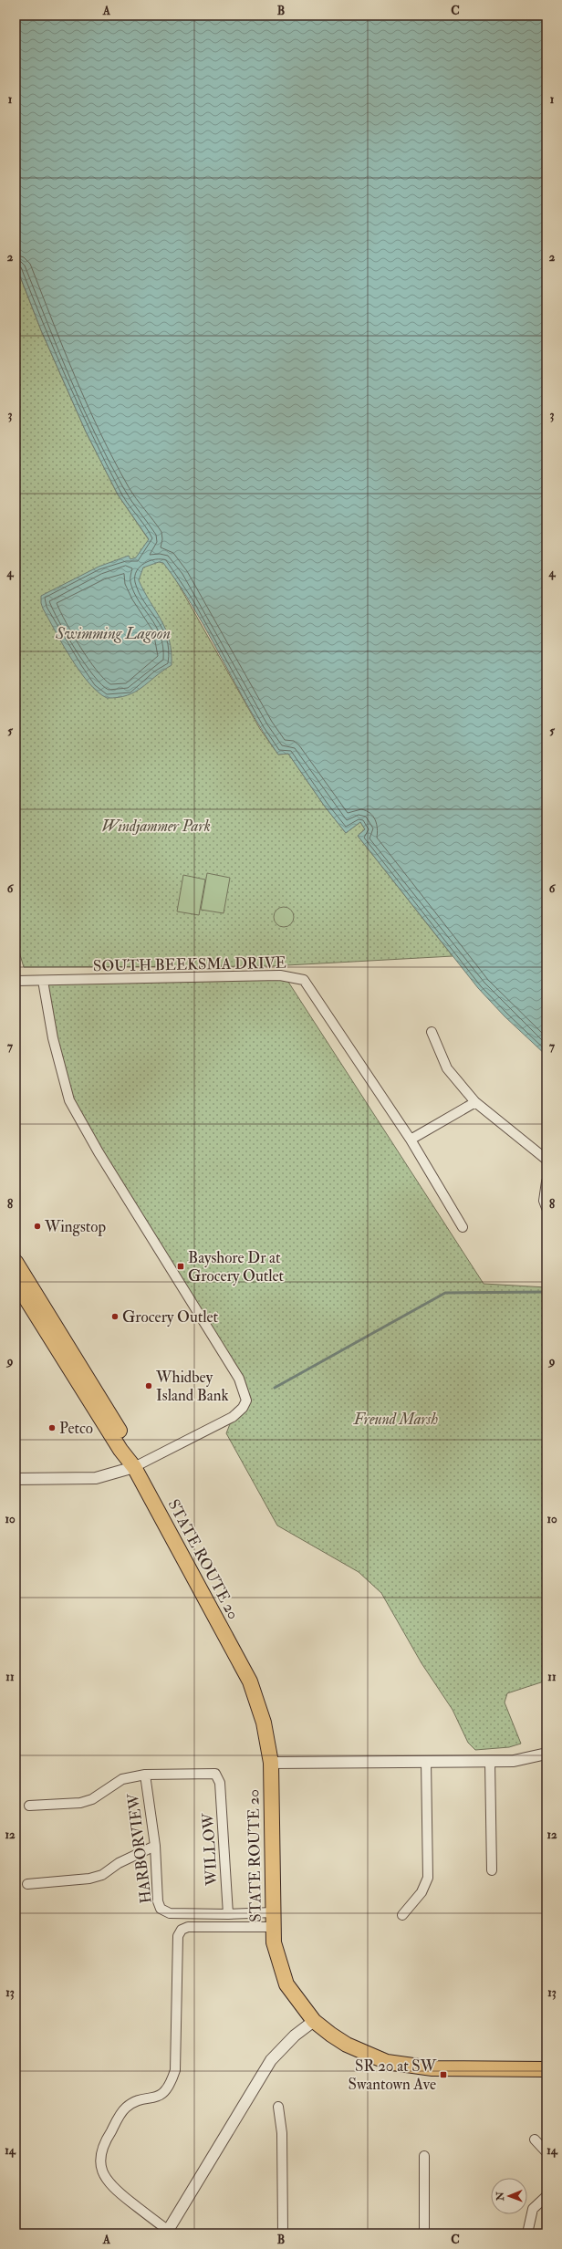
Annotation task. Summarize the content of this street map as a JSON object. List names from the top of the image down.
{
  "streets": {
    "main road": ["STATE ROUTE 20"],
    "street": ["SOUTH BEEKSMA DRIVE", "HARBORVIEW", "WILLOW"]
  },
  "crossings": [
    ["HARBORVIEW", "WILLOW"]
  ],
  "water": ["Swimming Lagoon"],
  "parks": ["Windjammer Park", "Freund Marsh"],
  "places": {
    "other": [
      "Wingstop",
      "Grocery Outlet",
      "Whidbey Island Bank",
      "Petco"
    ],
    "transit": ["Bayshore Dr at Grocery Outlet", "SR 20 at SW Swantown Ave"]
  },
  "north": "left",
  "grid": {
    "columns": ["A", "B", "C"],
    "rows": [
      "1",
      "2",
      "3",
      "4",
      "5",
      "6",
      "7",
      "8",
      "9",
      "10",
      "11",
      "12",
      "13",
      "14"
    ]
  }
}
